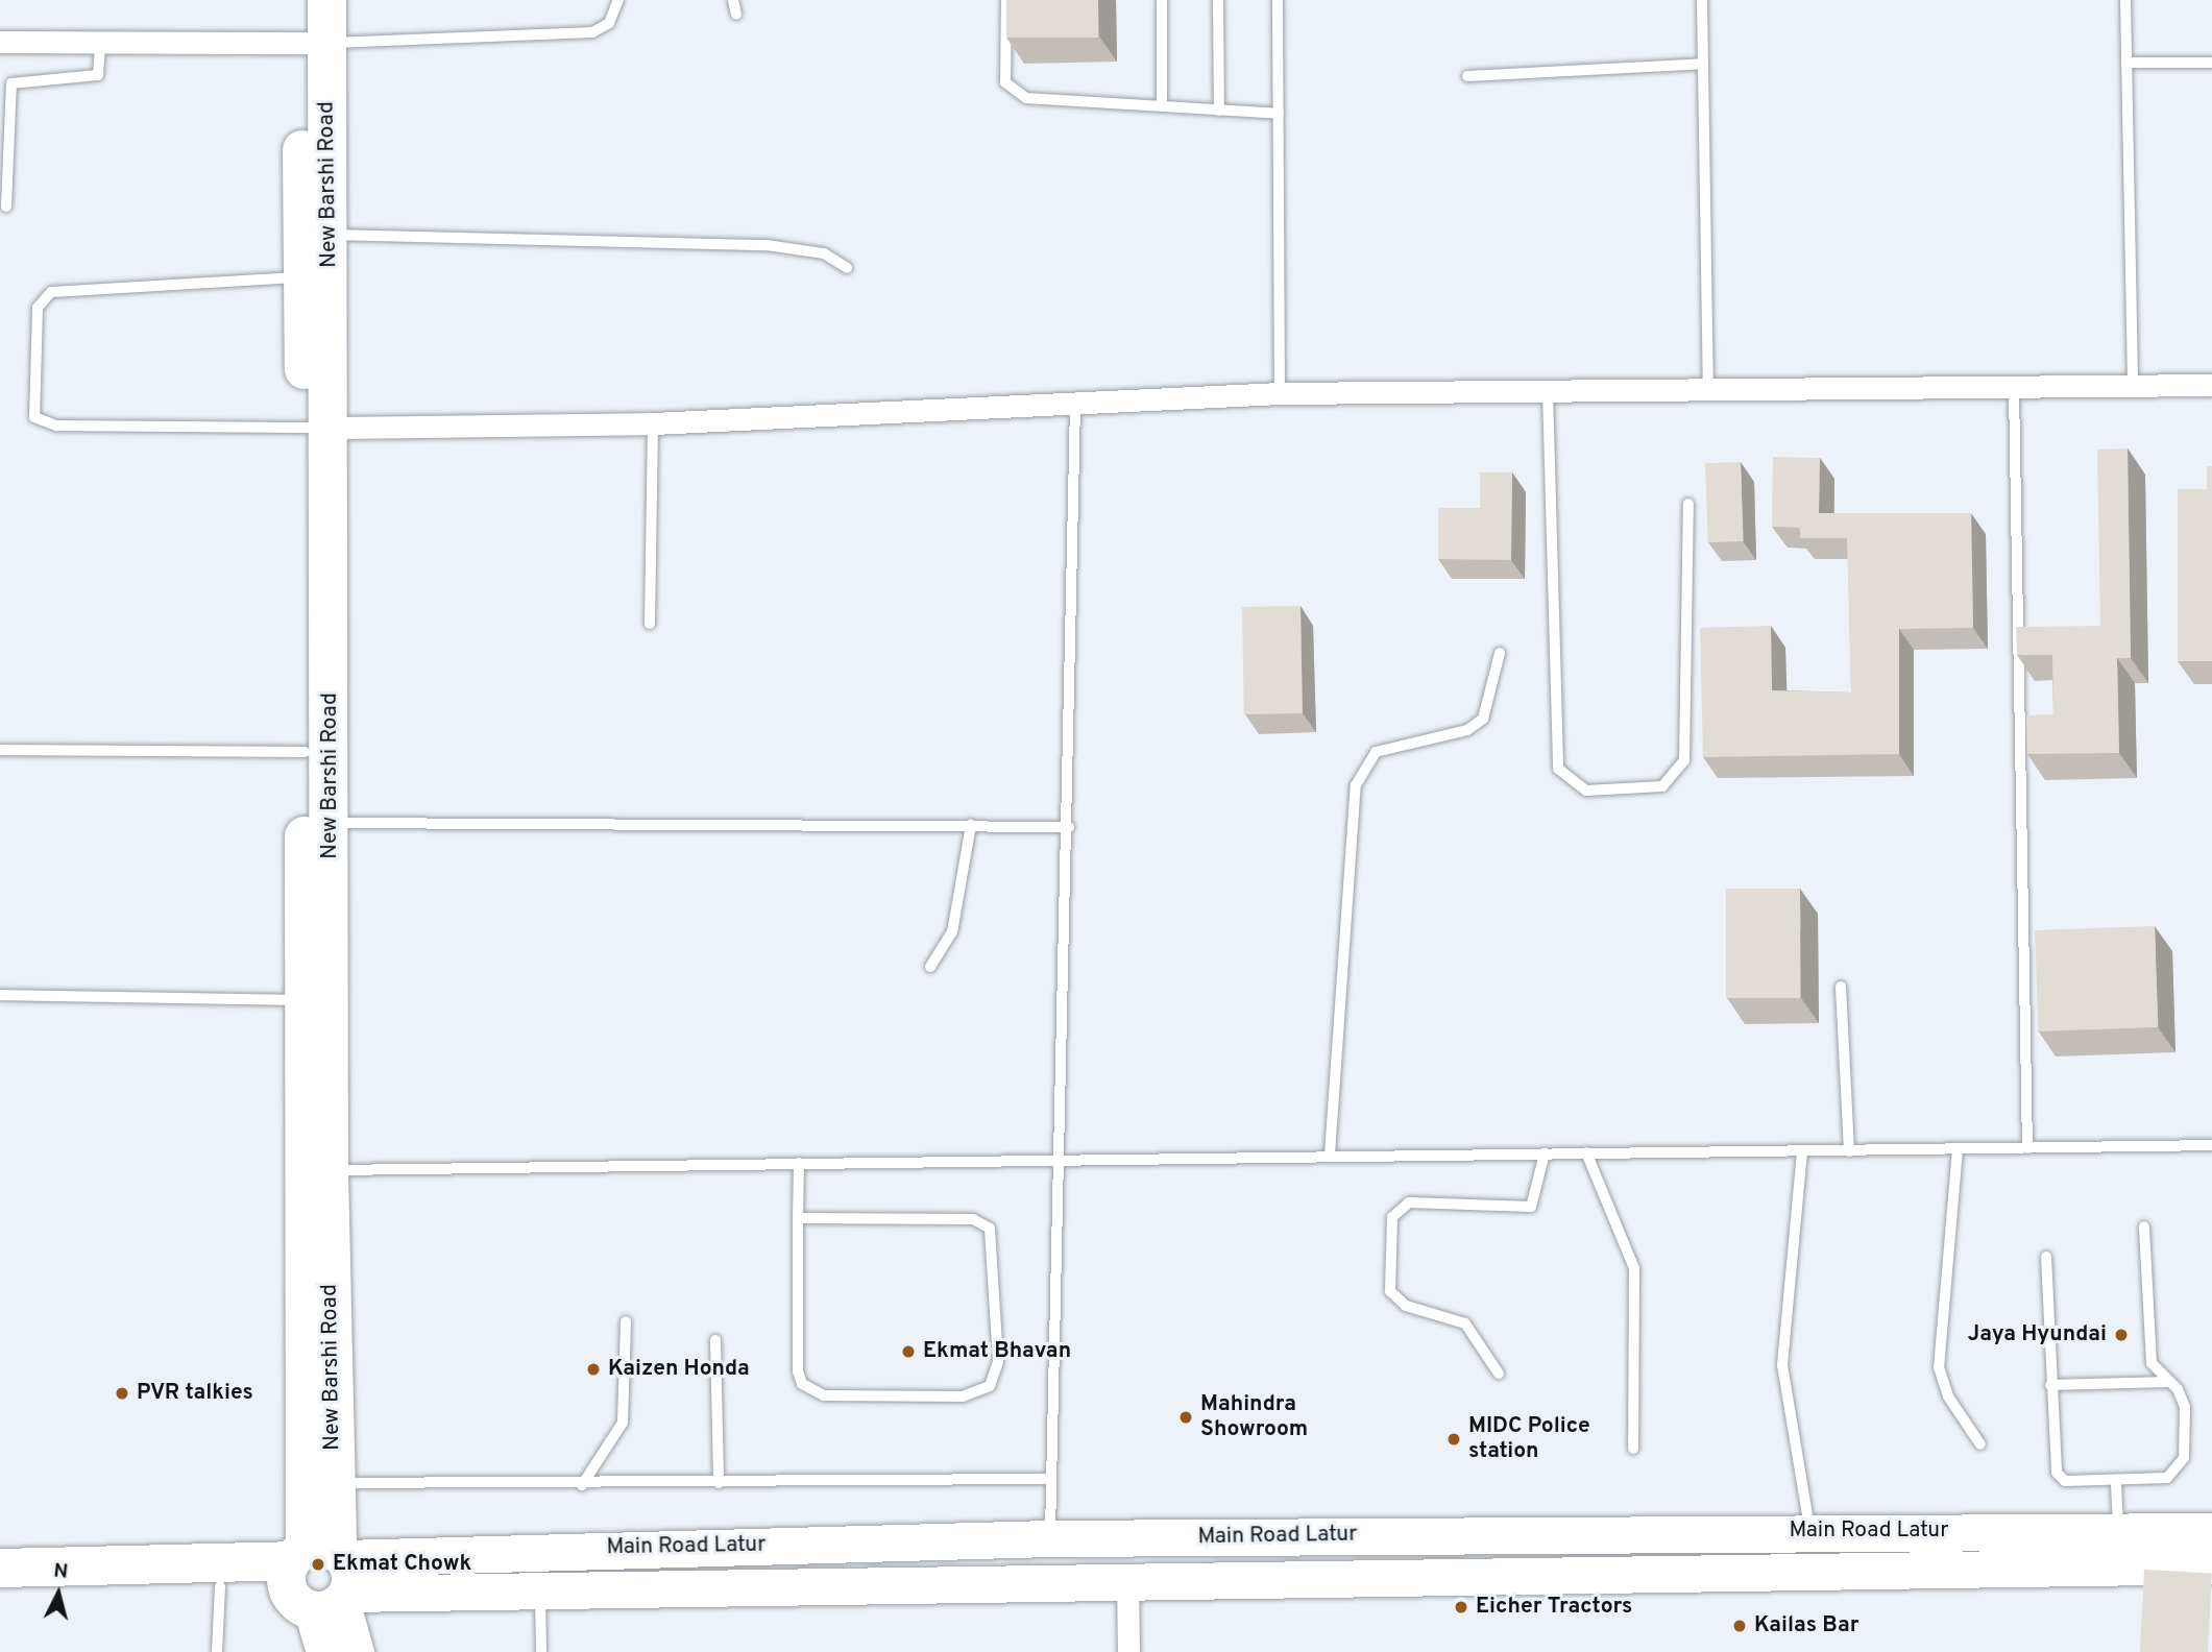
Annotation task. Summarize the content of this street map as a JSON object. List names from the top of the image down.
{
  "streets": {
    "highway": ["New Barshi Road"],
    "main road": ["Main Road Latur"]
  },
  "crossings": [
    ["New Barshi Road", "Main Road Latur"]
  ],
  "places": [
    "Jaya Hyundai",
    "Ekmat Bhavan",
    "Kaizen Honda",
    "PVR talkies",
    "Mahindra Showroom",
    "MIDC Police station",
    "Ekmat Chowk",
    "Eicher Tractors",
    "Kailas Bar"
  ],
  "north": "top"
}
